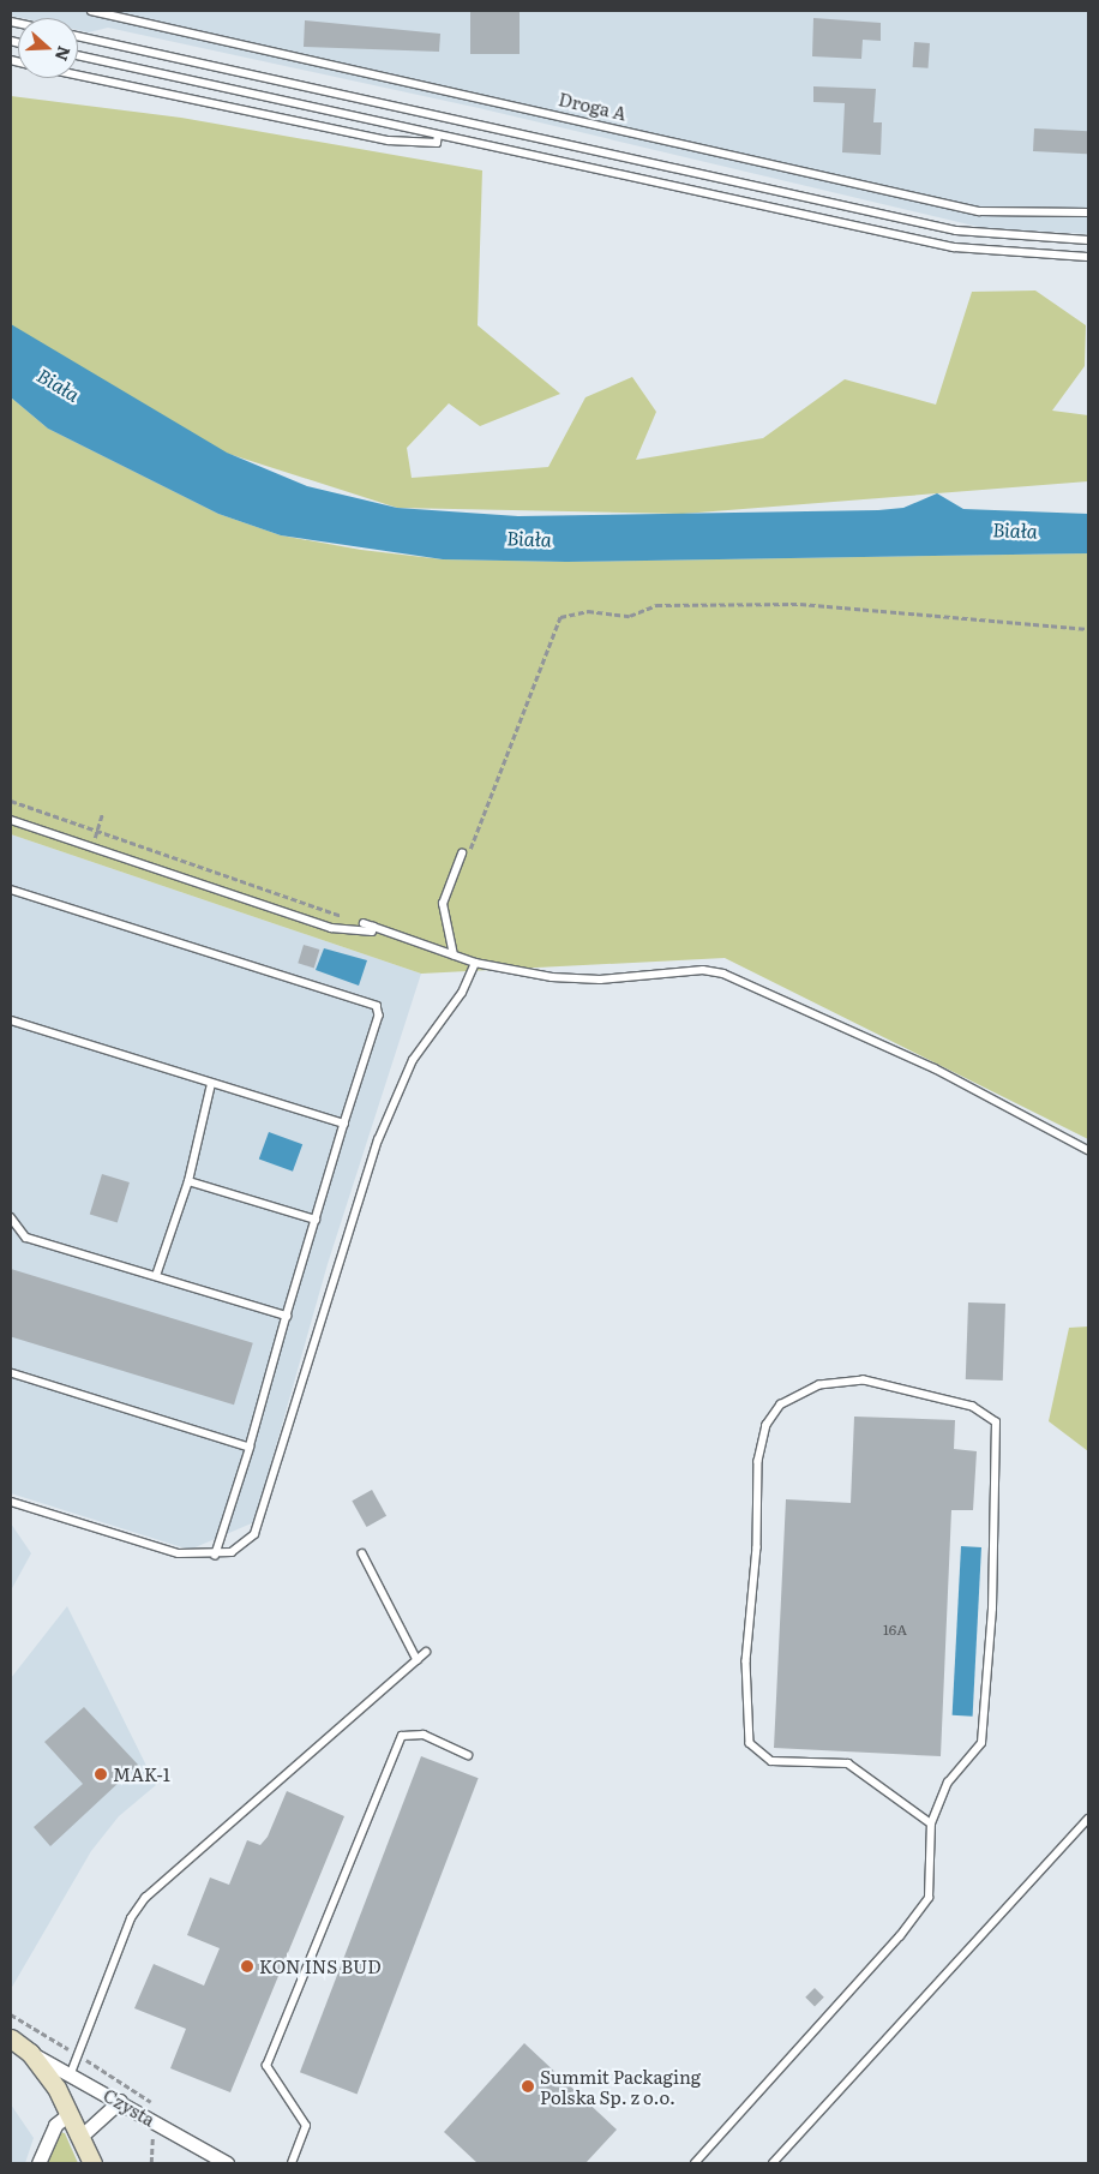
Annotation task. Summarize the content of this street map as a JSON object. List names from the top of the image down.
{
  "streets": {
    "main road": ["Czysta"],
    "lane": ["Droga A"]
  },
  "water": ["Biała"],
  "places": ["MAK-1", "KON INS BUD", "Summit Packaging Polska Sp. z o.o."],
  "house_numbers": ["16A"],
  "north": "right"
}
